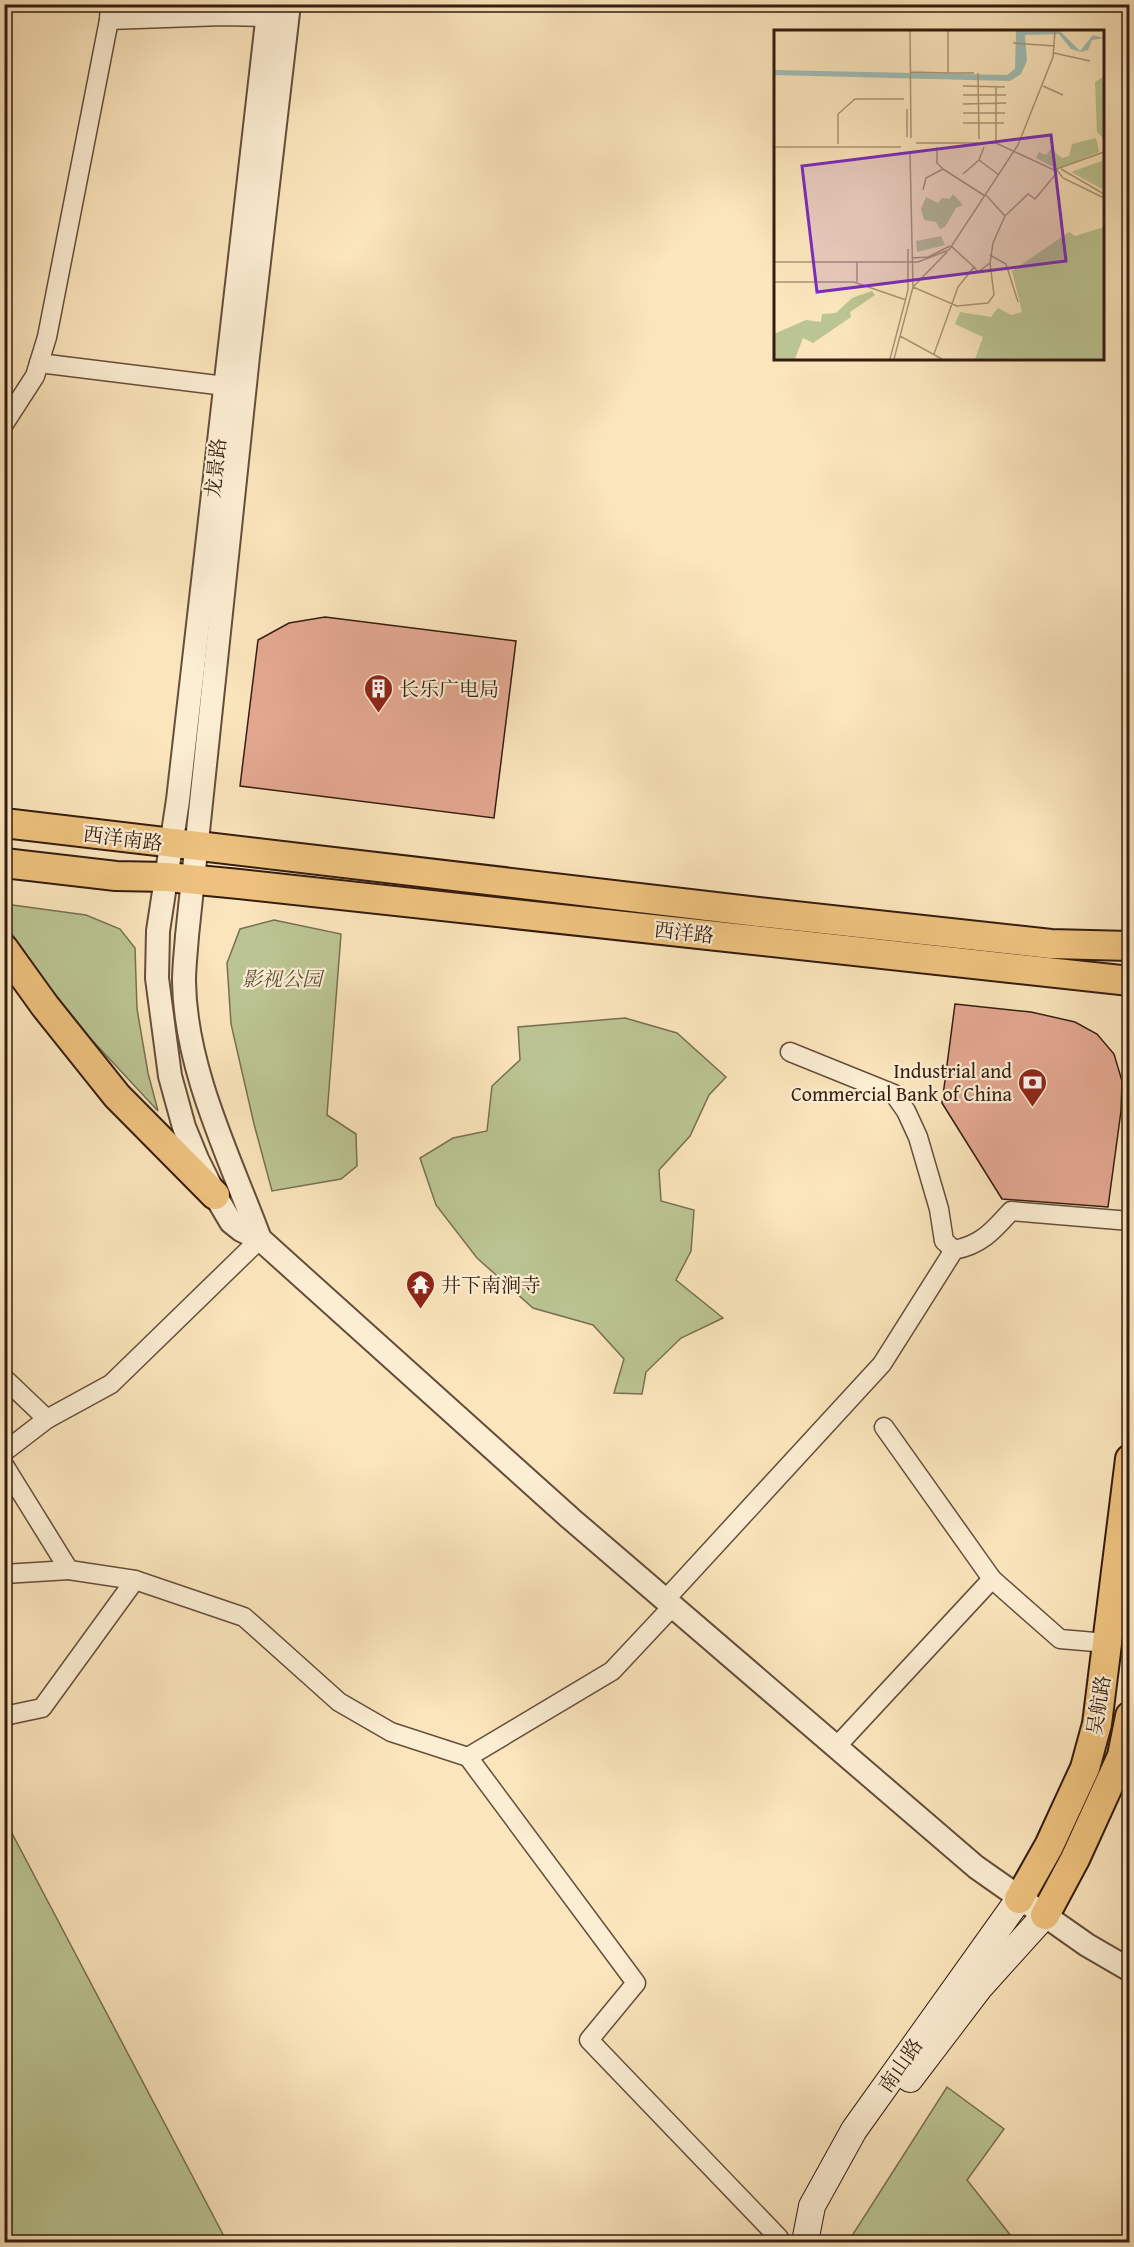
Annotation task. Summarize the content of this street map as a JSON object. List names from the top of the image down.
{
  "streets": {
    "main road": [
      "西洋南路",
      "西洋路",
      "吴航路",
      "南山路"
    ],
    "street": ["龙景路"]
  },
  "crossings": [
    ["龙景路", "西洋南路"],
    ["西洋南路", "西洋路"],
    ["吴航路", "南山路"]
  ],
  "parks": ["影视公园"],
  "places": {
    "building": ["长乐广电局"],
    "bank": ["Industrial and Commercial Bank of China"],
    "temple": ["井下南涧寺"]
  }
}
